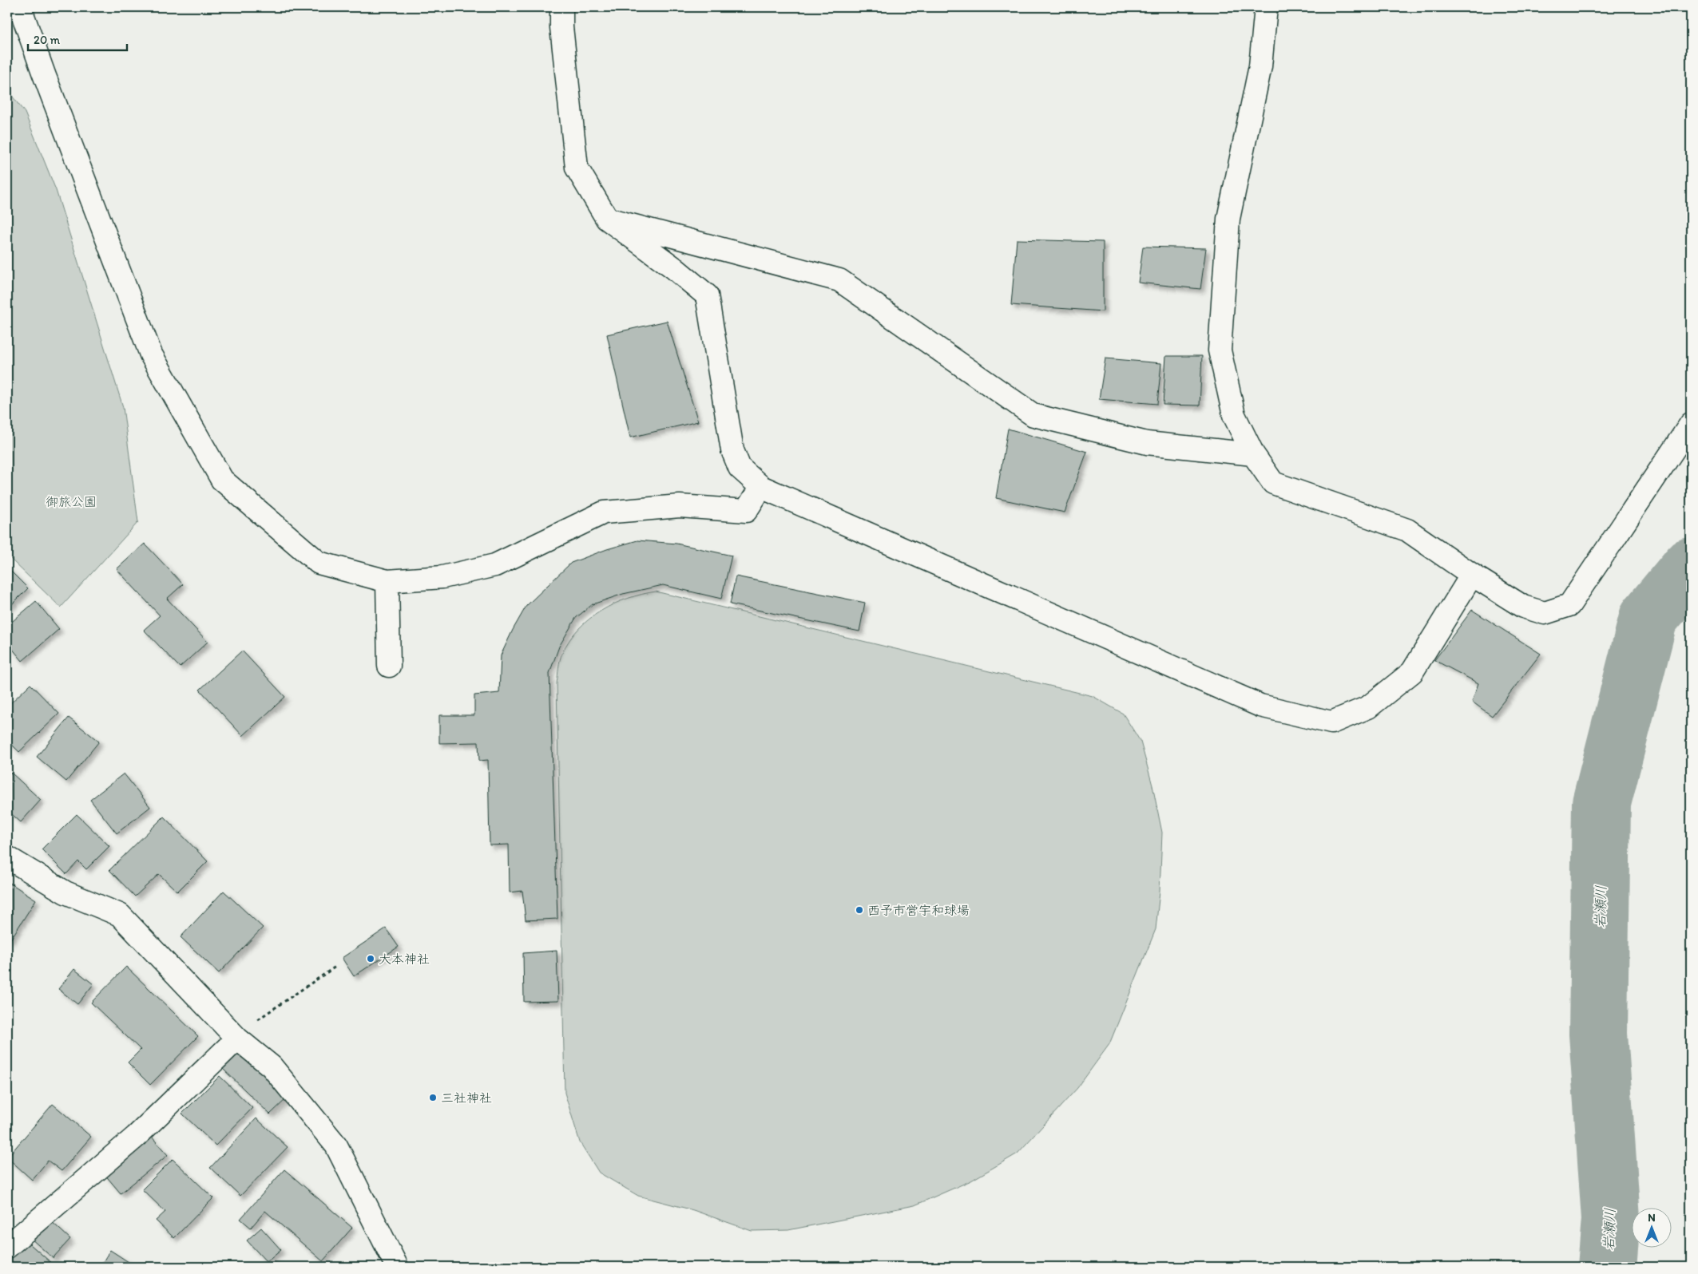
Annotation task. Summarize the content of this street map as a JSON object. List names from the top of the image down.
{
  "water": ["岩瀬川"],
  "parks": ["御旅公園"],
  "places": ["西予市営宇和球場", "大本神社", "三社神社"],
  "scale_bar": "20 m",
  "north": "top"
}
